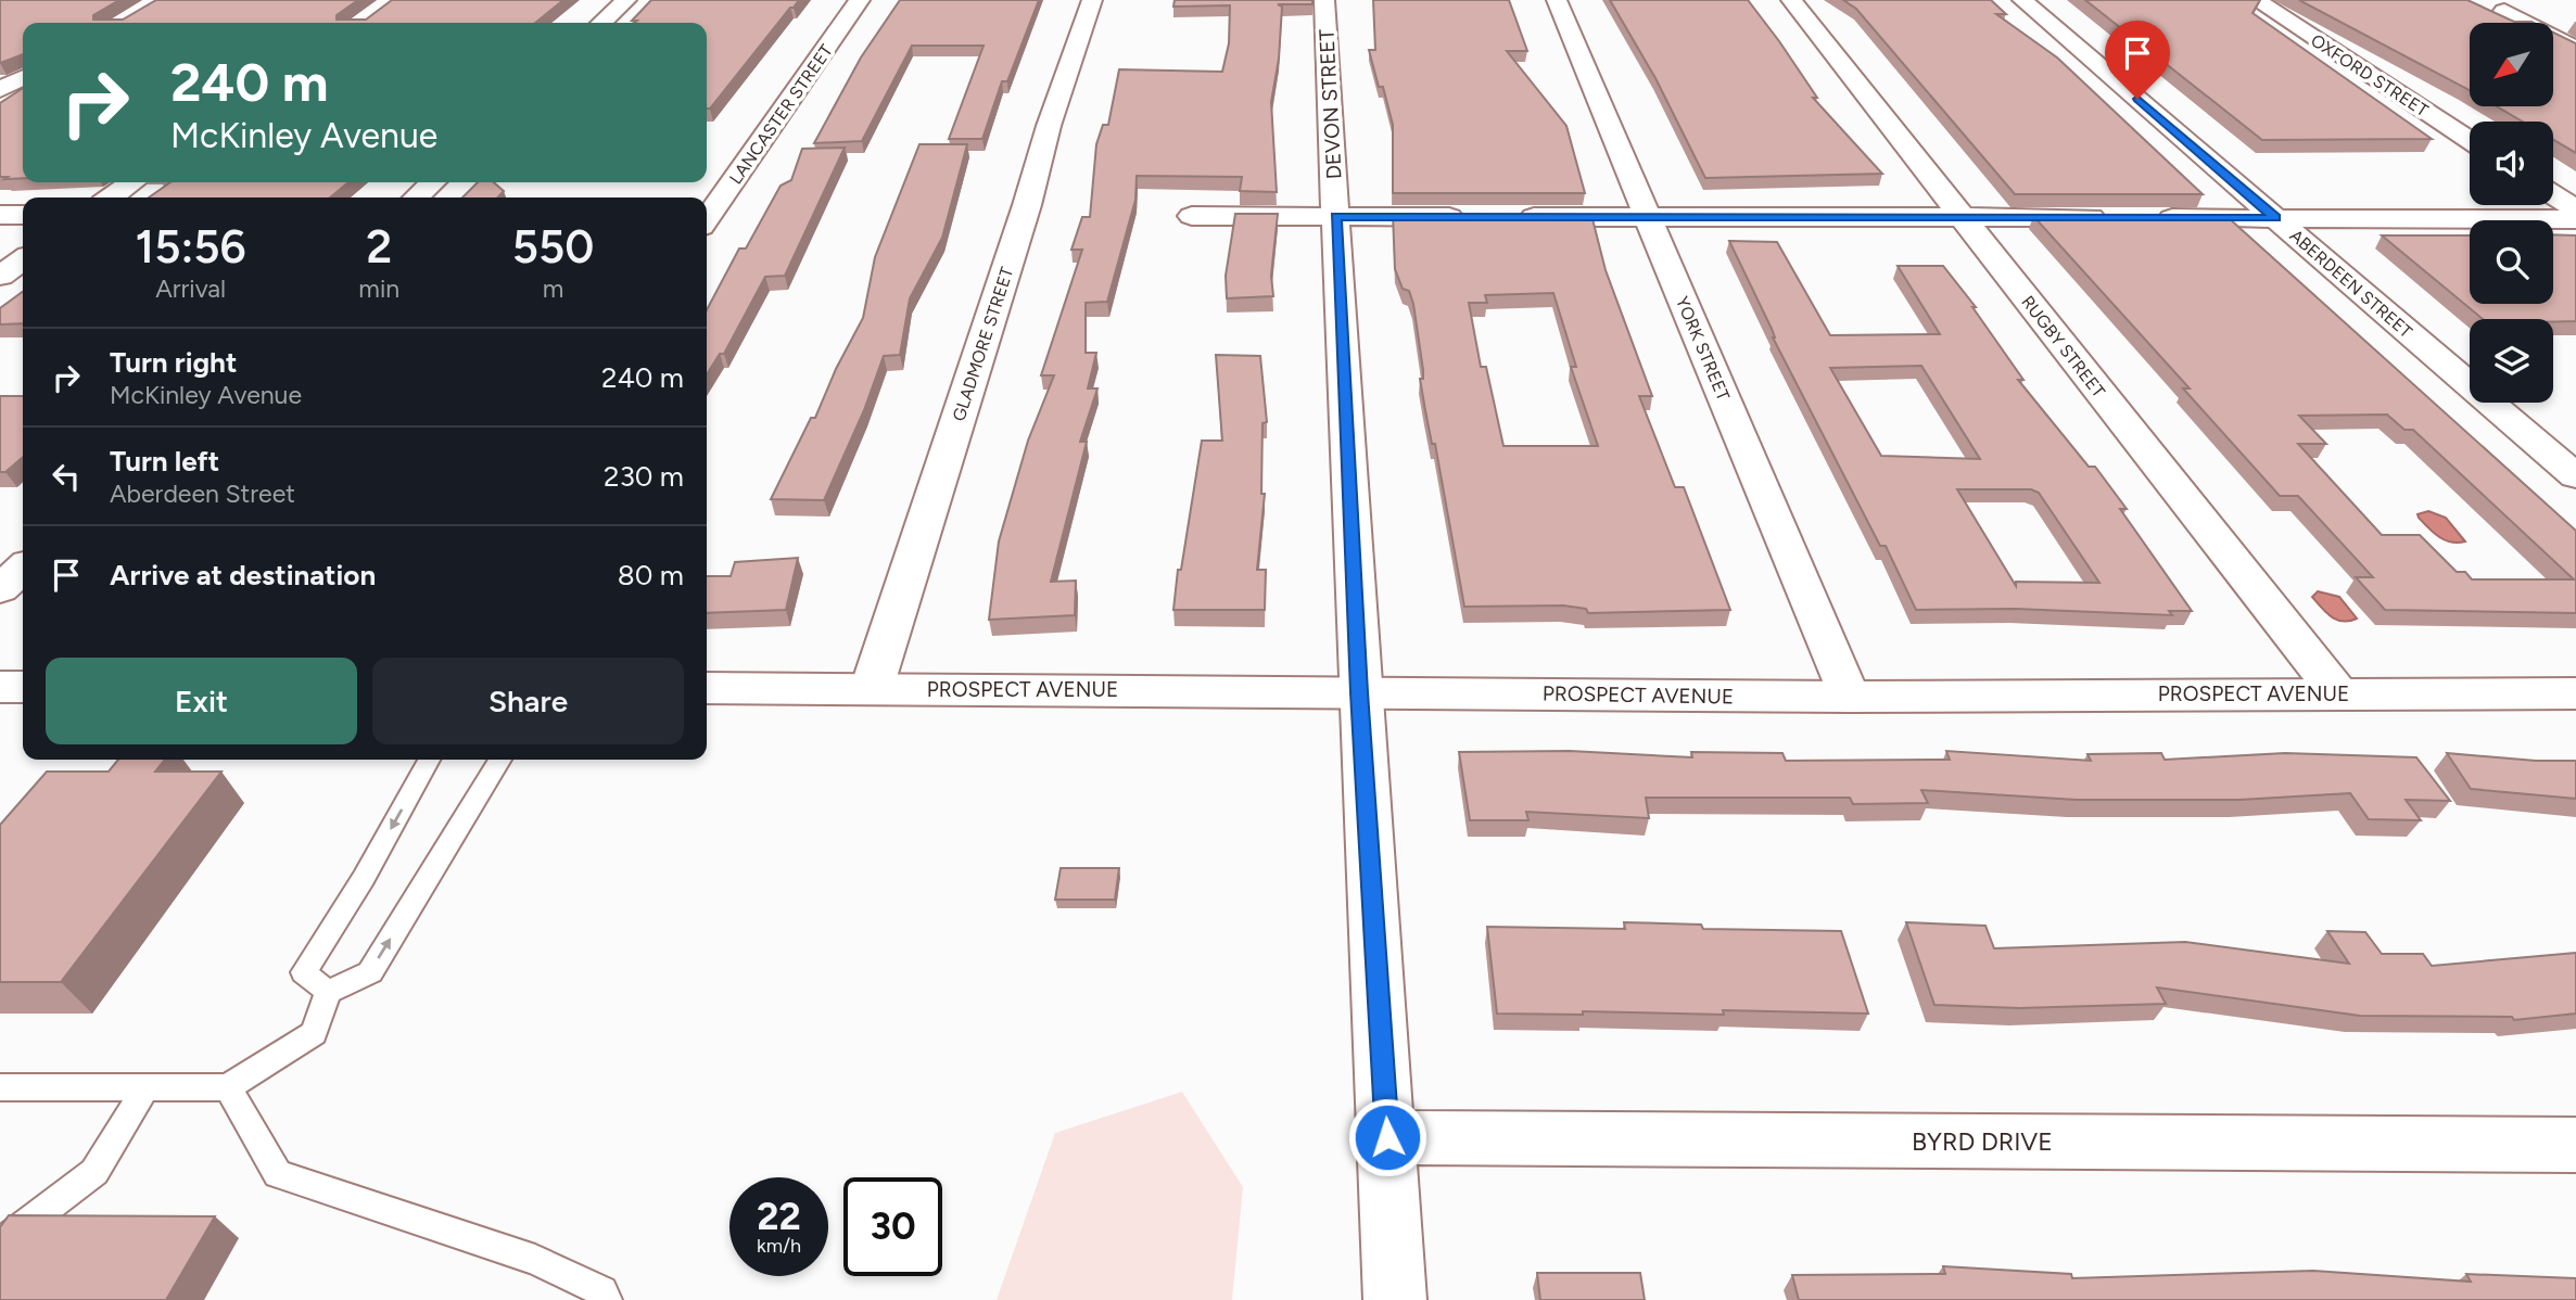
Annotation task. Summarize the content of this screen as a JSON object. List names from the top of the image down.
{
  "streets": {
    "street": [
      "OXFORD STREET",
      "DEVON STREET",
      "LANCASTER STREET",
      "ABERDEEN STREET",
      "GLADMORE STREET",
      "RUGBY STREET",
      "YORK STREET",
      "PROSPECT AVENUE",
      "BYRD DRIVE"
    ]
  },
  "crossings": [
    ["DEVON STREET", "PROSPECT AVENUE"],
    ["DEVON STREET", "BYRD DRIVE"],
    ["GLADMORE STREET", "PROSPECT AVENUE"],
    ["RUGBY STREET", "PROSPECT AVENUE"],
    ["YORK STREET", "PROSPECT AVENUE"]
  ],
  "north": "bottom left",
  "page": {
    "turn": ["240 m", "McKinley Avenue"],
    "eta": [
      "15:56",
      "Arrival",
      "2",
      "min",
      "550",
      "m"
    ],
    "list": [
      {
        "name": "Turn right",
        "note": "McKinley Avenue",
        "value": "240 m"
      },
      {
        "name": "Turn left",
        "note": "Aberdeen Street",
        "value": "230 m"
      },
      {
        "name": "Arrive at destination",
        "value": "80 m"
      }
    ],
    "buttons": ["Exit", "Share"],
    "speed": "22 km/h",
    "limit": "30"
  }
}
